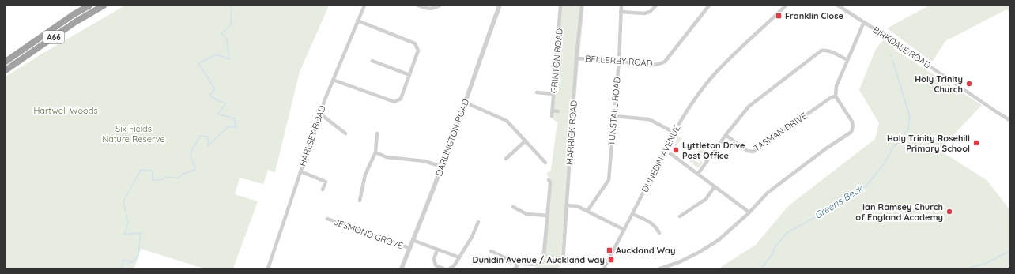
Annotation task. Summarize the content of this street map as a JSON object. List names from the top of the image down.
{
  "streets": {
    "highway": ["A66"],
    "street": [
      "BIRKDALE ROAD",
      "GRINTON ROAD",
      "BELLERBY ROAD",
      "TUNSTALL ROAD",
      "TASMAN DRIVE",
      "MARRICK ROAD",
      "HARLSEY ROAD",
      "DARLINGTON ROAD",
      "DUNEDIN AVENUE",
      "JESMOND GROVE"
    ]
  },
  "crossings": [
    ["BELLERBY ROAD", "TUNSTALL ROAD"],
    ["BELLERBY ROAD", "MARRICK ROAD"],
    ["DARLINGTON ROAD", "JESMOND GROVE"]
  ],
  "water": ["Greens Beck"],
  "parks": ["Hartwell Woods", "Six Fields Nature Reserve"],
  "places": {
    "transit": ["Franklin Close", "Auckland Way", "Dunidin Avenue / Auckland way"],
    "other": [
      "Holy Trinity Church",
      "Holy Trinity Rosehill Primary School",
      "Lyttleton Drive Post Office",
      "Ian Ramsey Church of England Academy"
    ]
  }
}
